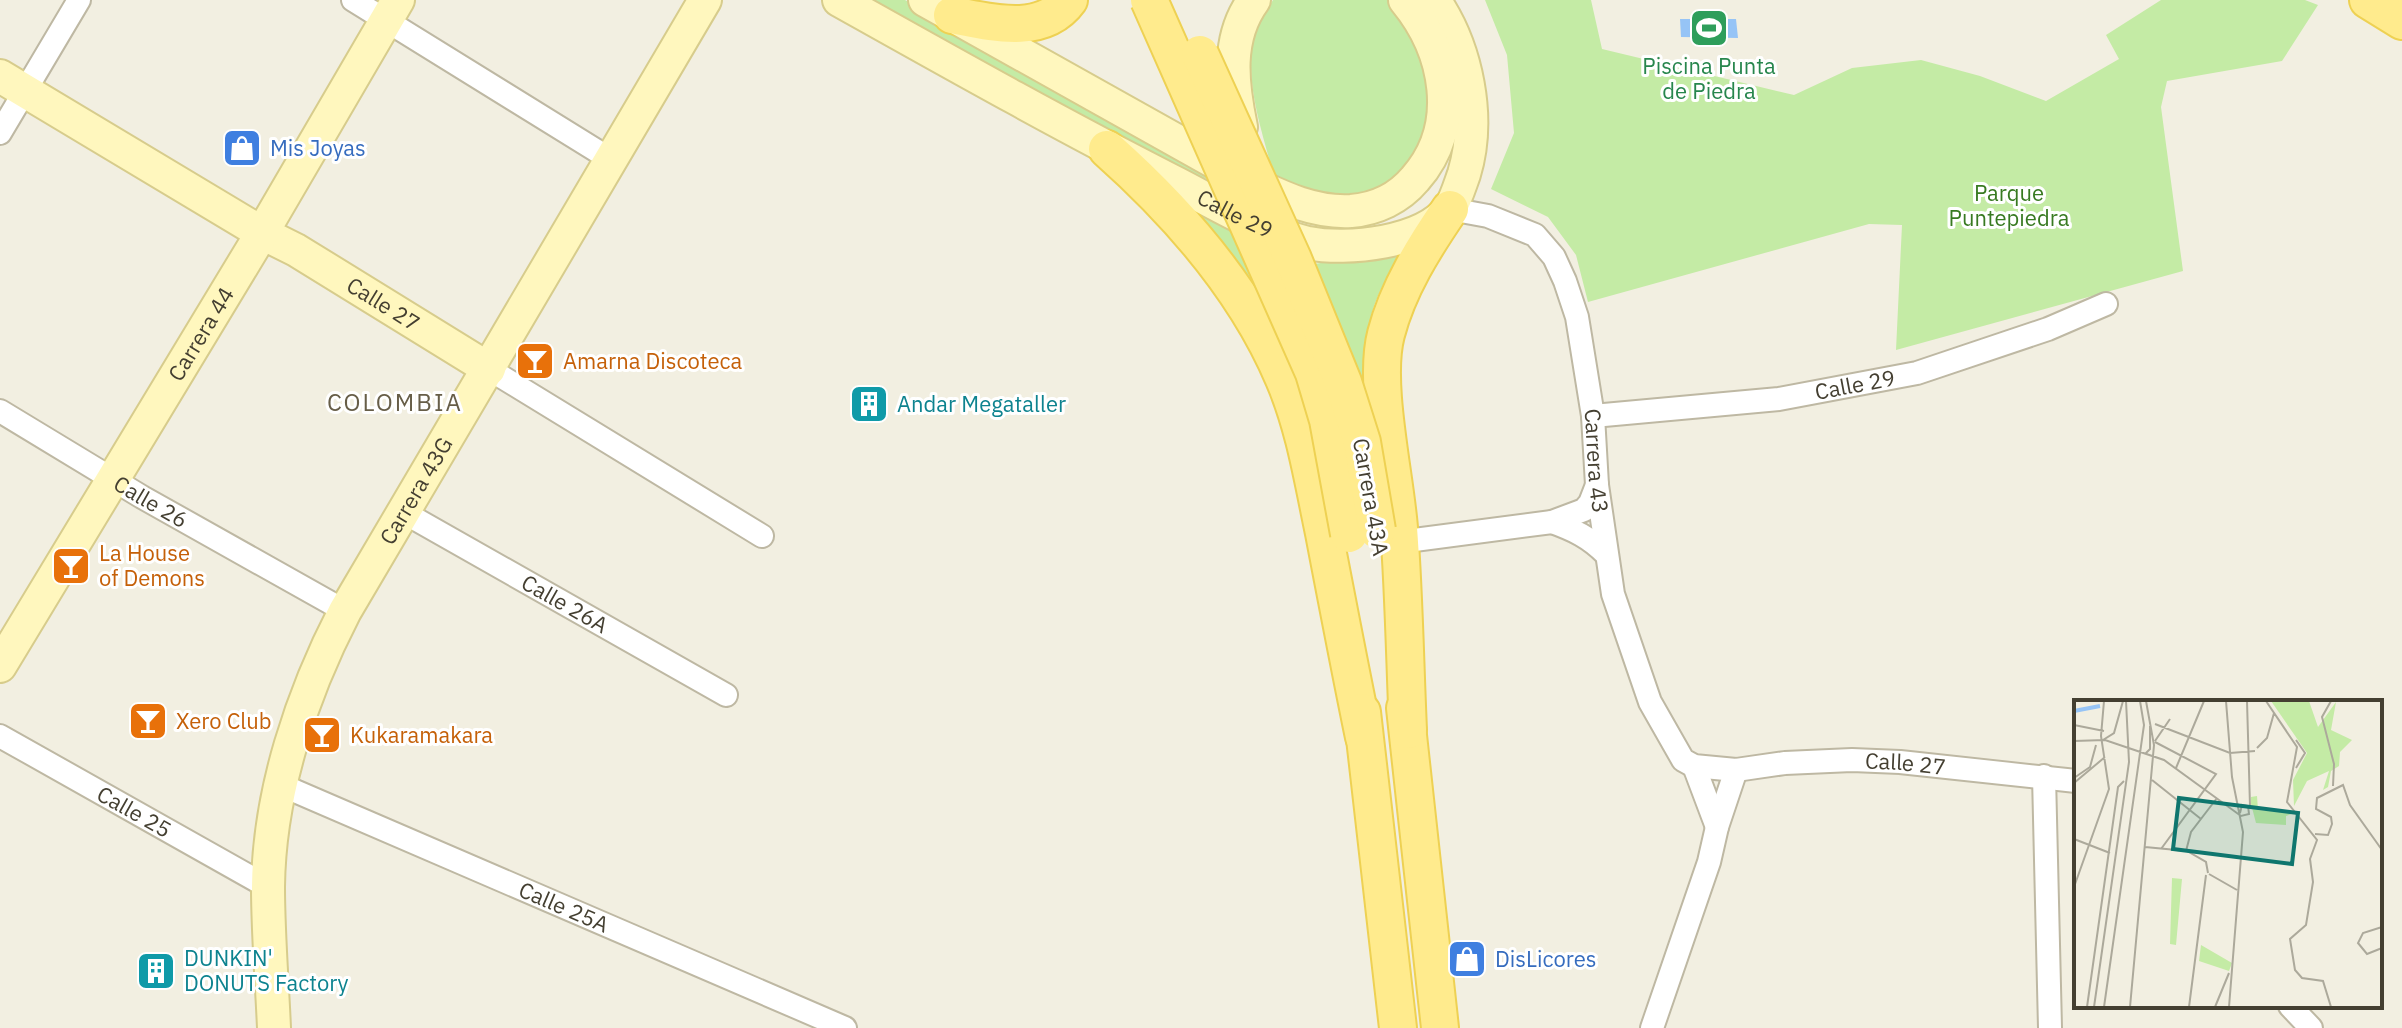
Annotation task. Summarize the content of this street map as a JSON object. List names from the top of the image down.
{
  "streets": {
    "main road": ["Carrera 43A"],
    "street": [
      "Calle 29",
      "Calle 27",
      "Carrera 44",
      "Carrera 43",
      "Carrera 43G",
      "Calle 26",
      "Calle 26A",
      "Calle 25",
      "Calle 25A"
    ]
  },
  "crossings": [
    ["Calle 29", "Carrera 43"],
    ["Calle 27", "Carrera 44"],
    ["Calle 27", "Carrera 43G"],
    ["Carrera 44", "Calle 26"],
    ["Carrera 43G", "Calle 26"],
    ["Carrera 43G", "Calle 26A"],
    ["Carrera 43G", "Calle 25"],
    ["Carrera 43G", "Calle 25A"]
  ],
  "districts": ["COLOMBIA"],
  "parks": ["Parque Puntepiedra"],
  "places": {
    "sports": ["Piscina Punta de Piedra"],
    "shop": ["Mis Joyas", "DisLicores"],
    "bar": [
      "Amarna Discoteca",
      "La House of Demons",
      "Xero Club",
      "Kukaramakara"
    ],
    "building": ["Andar Megataller", "DUNKIN' DONUTS Factory"]
  }
}
